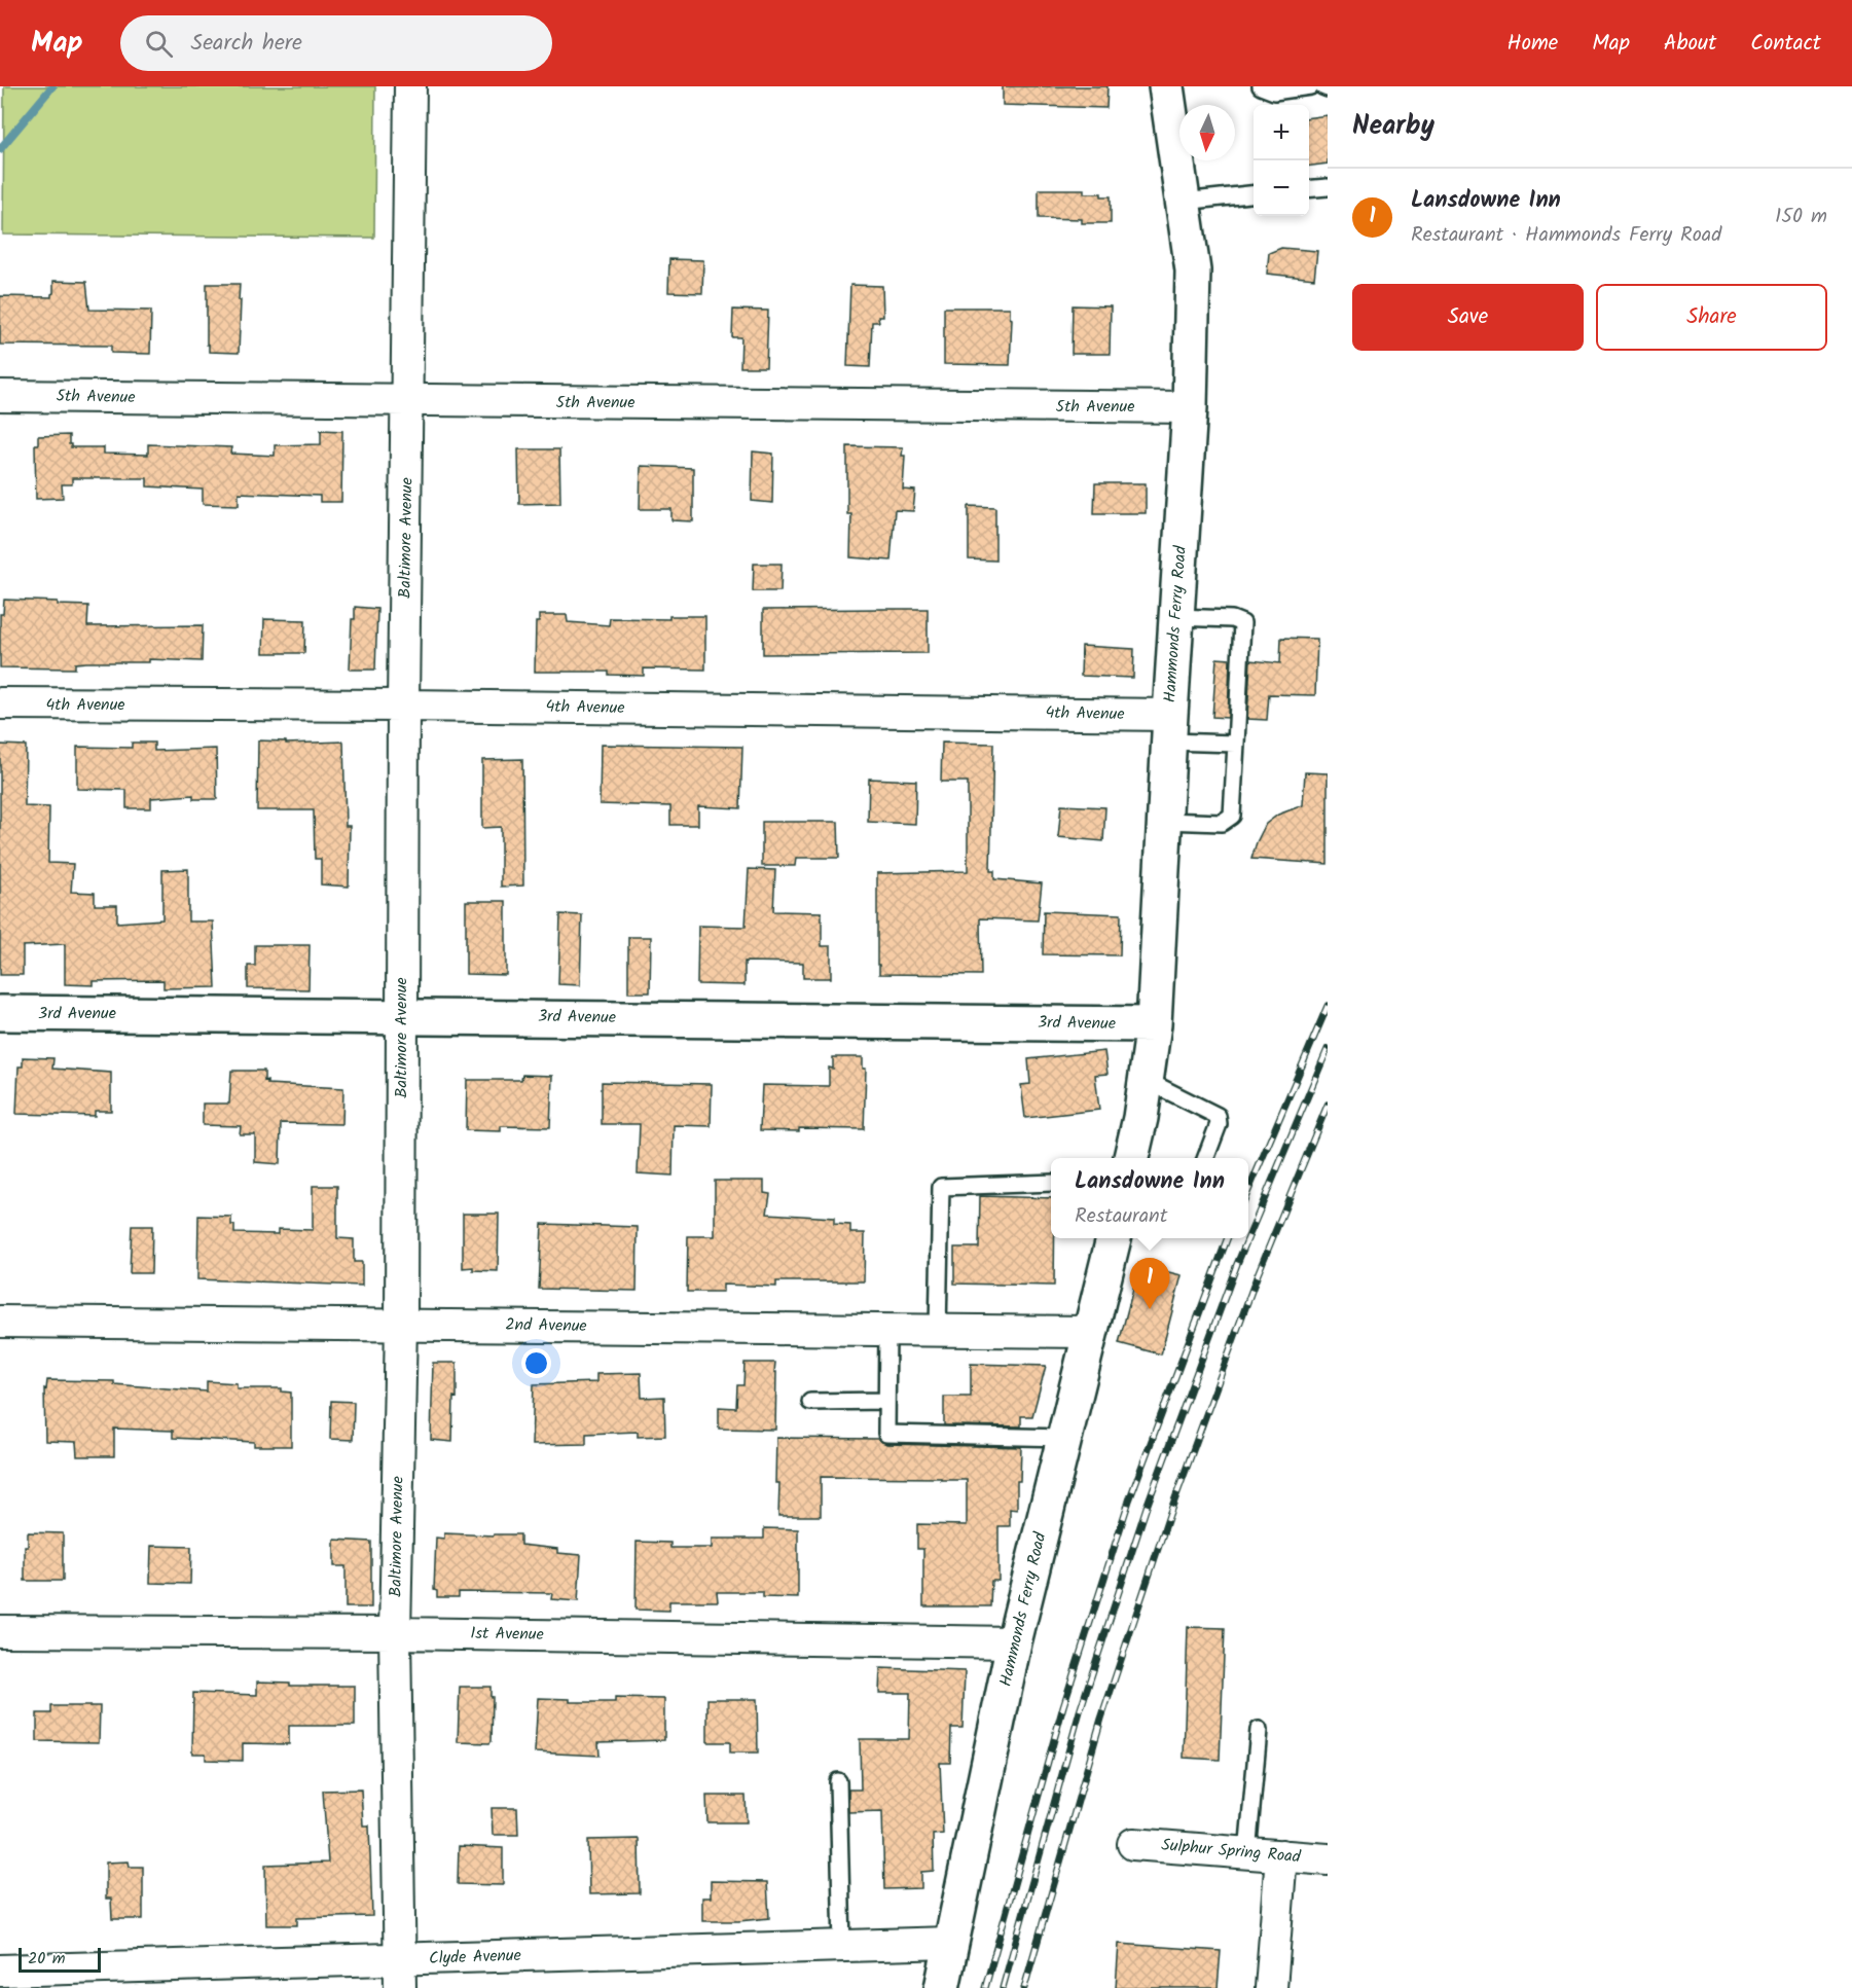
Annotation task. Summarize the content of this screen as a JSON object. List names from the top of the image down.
{
  "streets": {
    "street": [
      "5th Avenue",
      "Baltimore Avenue",
      "Hammonds Ferry Road",
      "4th Avenue",
      "3rd Avenue",
      "2nd Avenue",
      "1st Avenue",
      "Sulphur Spring Road",
      "Clyde Avenue"
    ]
  },
  "crossings": [
    ["5th Avenue", "Baltimore Avenue"],
    ["5th Avenue", "Hammonds Ferry Road"],
    ["Baltimore Avenue", "4th Avenue"],
    ["Baltimore Avenue", "3rd Avenue"],
    ["Baltimore Avenue", "2nd Avenue"],
    ["Baltimore Avenue", "1st Avenue"],
    ["Baltimore Avenue", "Clyde Avenue"],
    ["Hammonds Ferry Road", "4th Avenue"],
    ["Hammonds Ferry Road", "3rd Avenue"],
    ["Hammonds Ferry Road", "2nd Avenue"],
    ["Hammonds Ferry Road", "1st Avenue"],
    ["Hammonds Ferry Road", "Clyde Avenue"]
  ],
  "scale_bar": "20 m",
  "north": "bottom",
  "page": {
    "header": "Map",
    "search": "Search here",
    "nav": [
      "Home",
      "Map",
      "About",
      "Contact"
    ],
    "heading": "Nearby",
    "map_buttons": ["+", "−"],
    "list": [
      {
        "mark": "1",
        "name": "Lansdowne Inn",
        "note": "Restaurant · Hammonds Ferry Road",
        "value": "150 m"
      }
    ],
    "buttons": ["Save", "Share"],
    "popup": ["Lansdowne Inn", "Restaurant"],
    "pins": "1",
    "scale": "20 m"
  }
}
